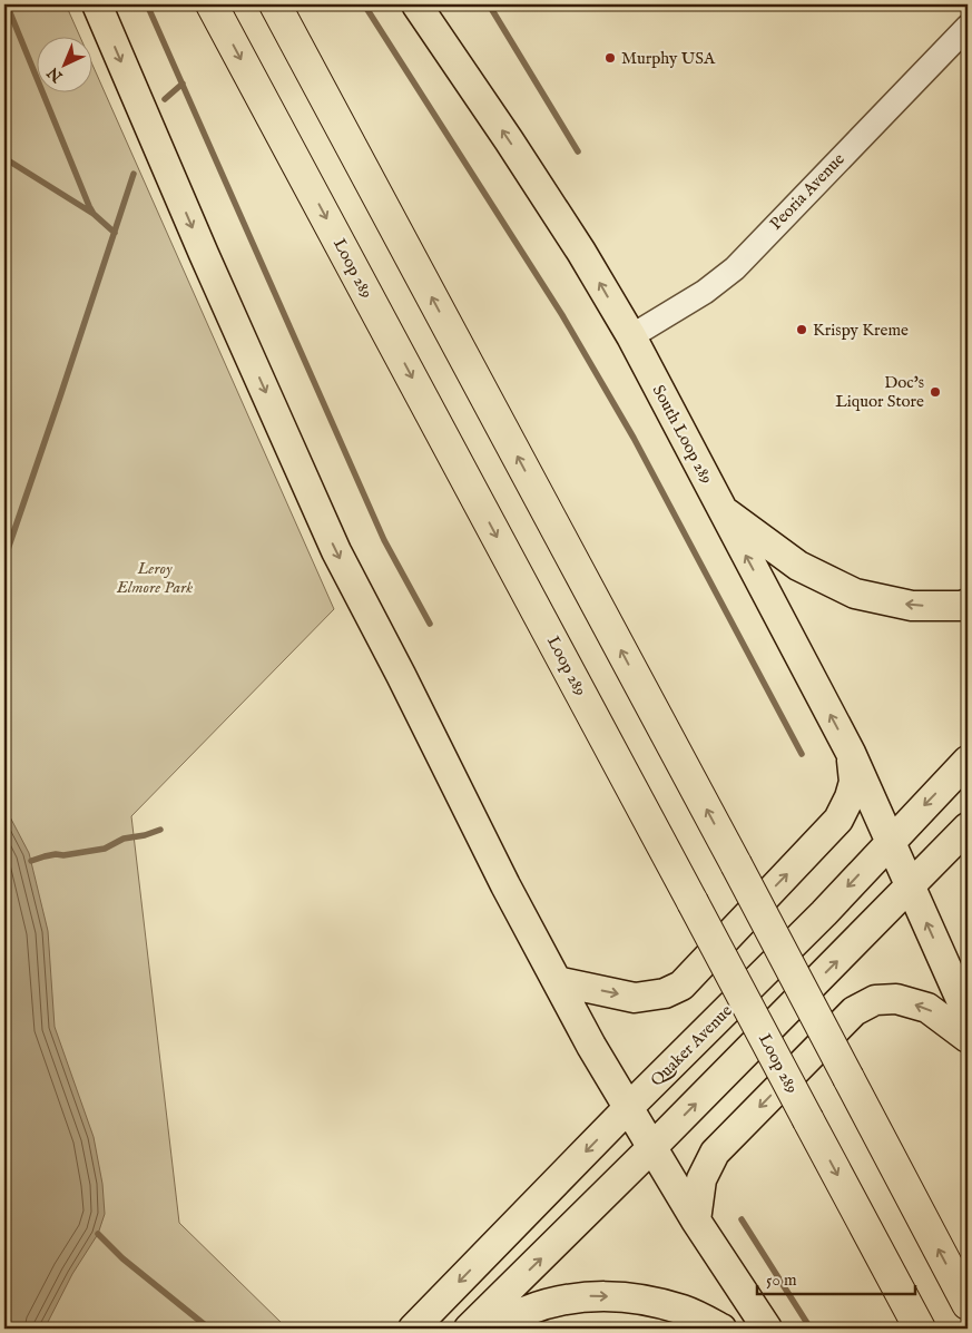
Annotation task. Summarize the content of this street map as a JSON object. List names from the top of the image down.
{
  "streets": {
    "highway": ["Loop 289"],
    "main road": ["South Loop 289", "Quaker Avenue"],
    "street": ["Peoria Avenue"]
  },
  "crossings": [
    ["Peoria Avenue", "South Loop 289"],
    ["South Loop 289", "Quaker Avenue"]
  ],
  "one_way": ["South Loop 289"],
  "parks": ["Leroy Elmore Park"],
  "places": ["Murphy USA", "Krispy Kreme", "Doc's Liquor Store"],
  "scale_bar": "50 m",
  "north": "bottom left"
}
